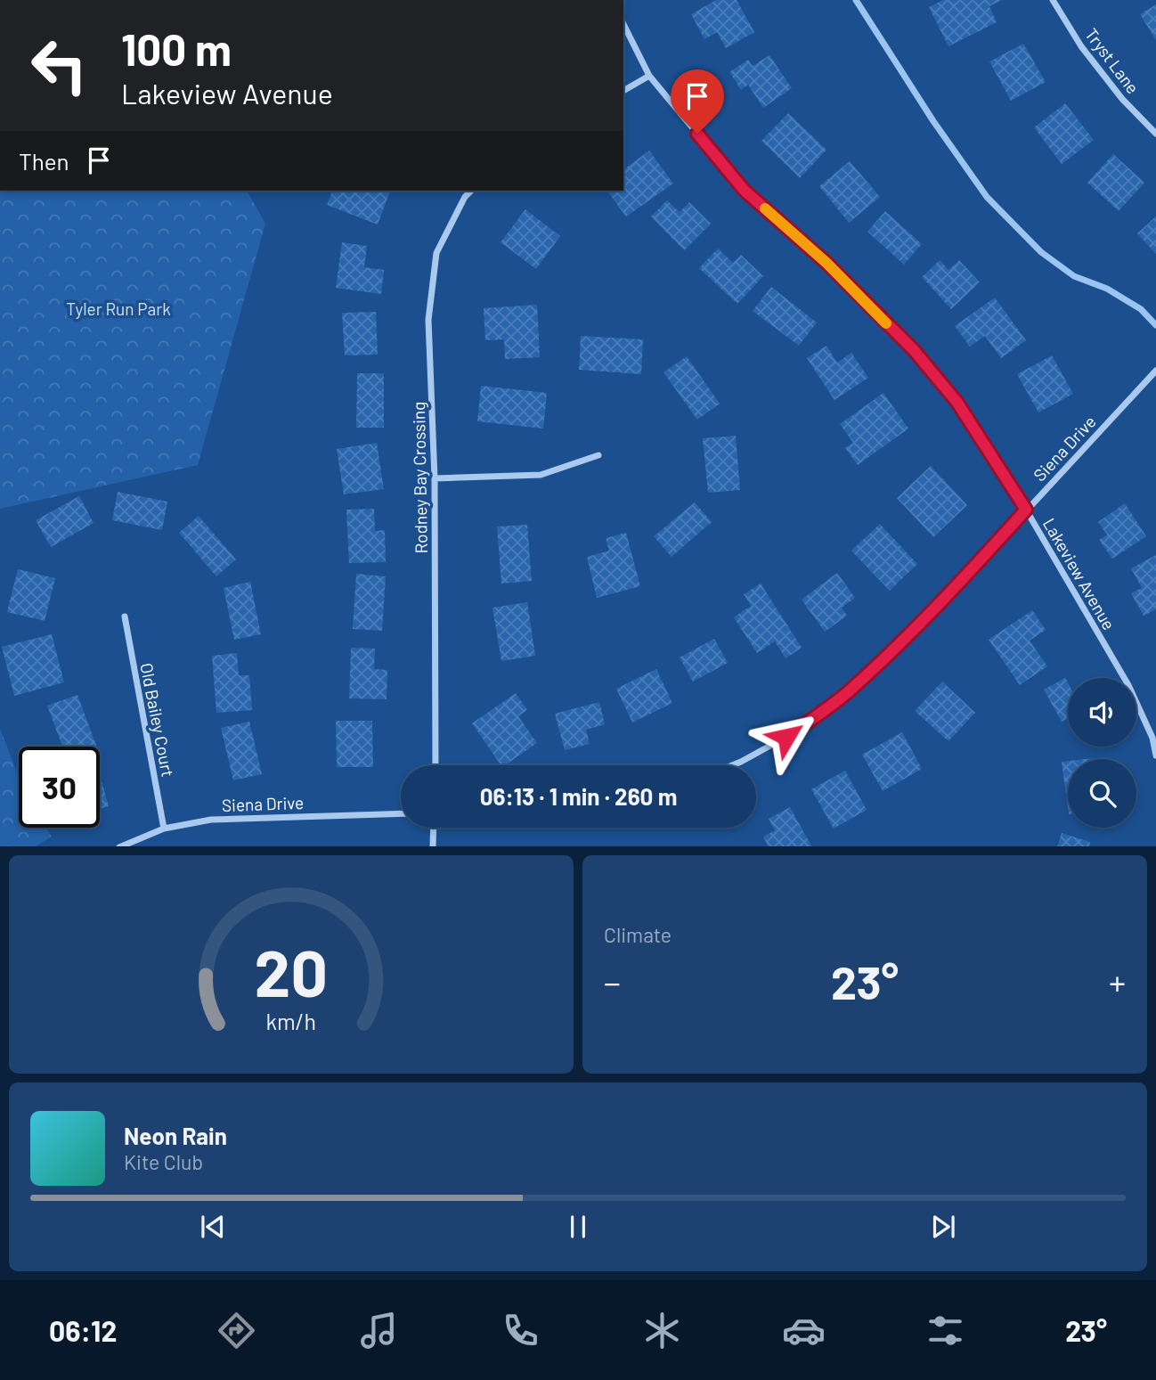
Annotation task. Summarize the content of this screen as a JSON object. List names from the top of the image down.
{
  "streets": {
    "street": [
      "Tryst Lane",
      "Siena Drive",
      "Rodney Bay Crossing",
      "Lakeview Avenue",
      "Old Bailey Court"
    ]
  },
  "crossings": [
    ["Siena Drive", "Lakeview Avenue"],
    ["Siena Drive", "Old Bailey Court"]
  ],
  "parks": ["Tyler Run Park"],
  "page": {
    "turn": ["100 m", "Lakeview Avenue"],
    "then": "Then",
    "limit": "30",
    "trip": "06:13 · 1 min · 260 m",
    "tile": "Climate",
    "heat": ["−", "23°", "+"],
    "song": ["Neon Rain", "Kite Club"],
    "tabs": ["06:12", "23°"],
    "gauge": ["20", "km/h"]
  }
}
